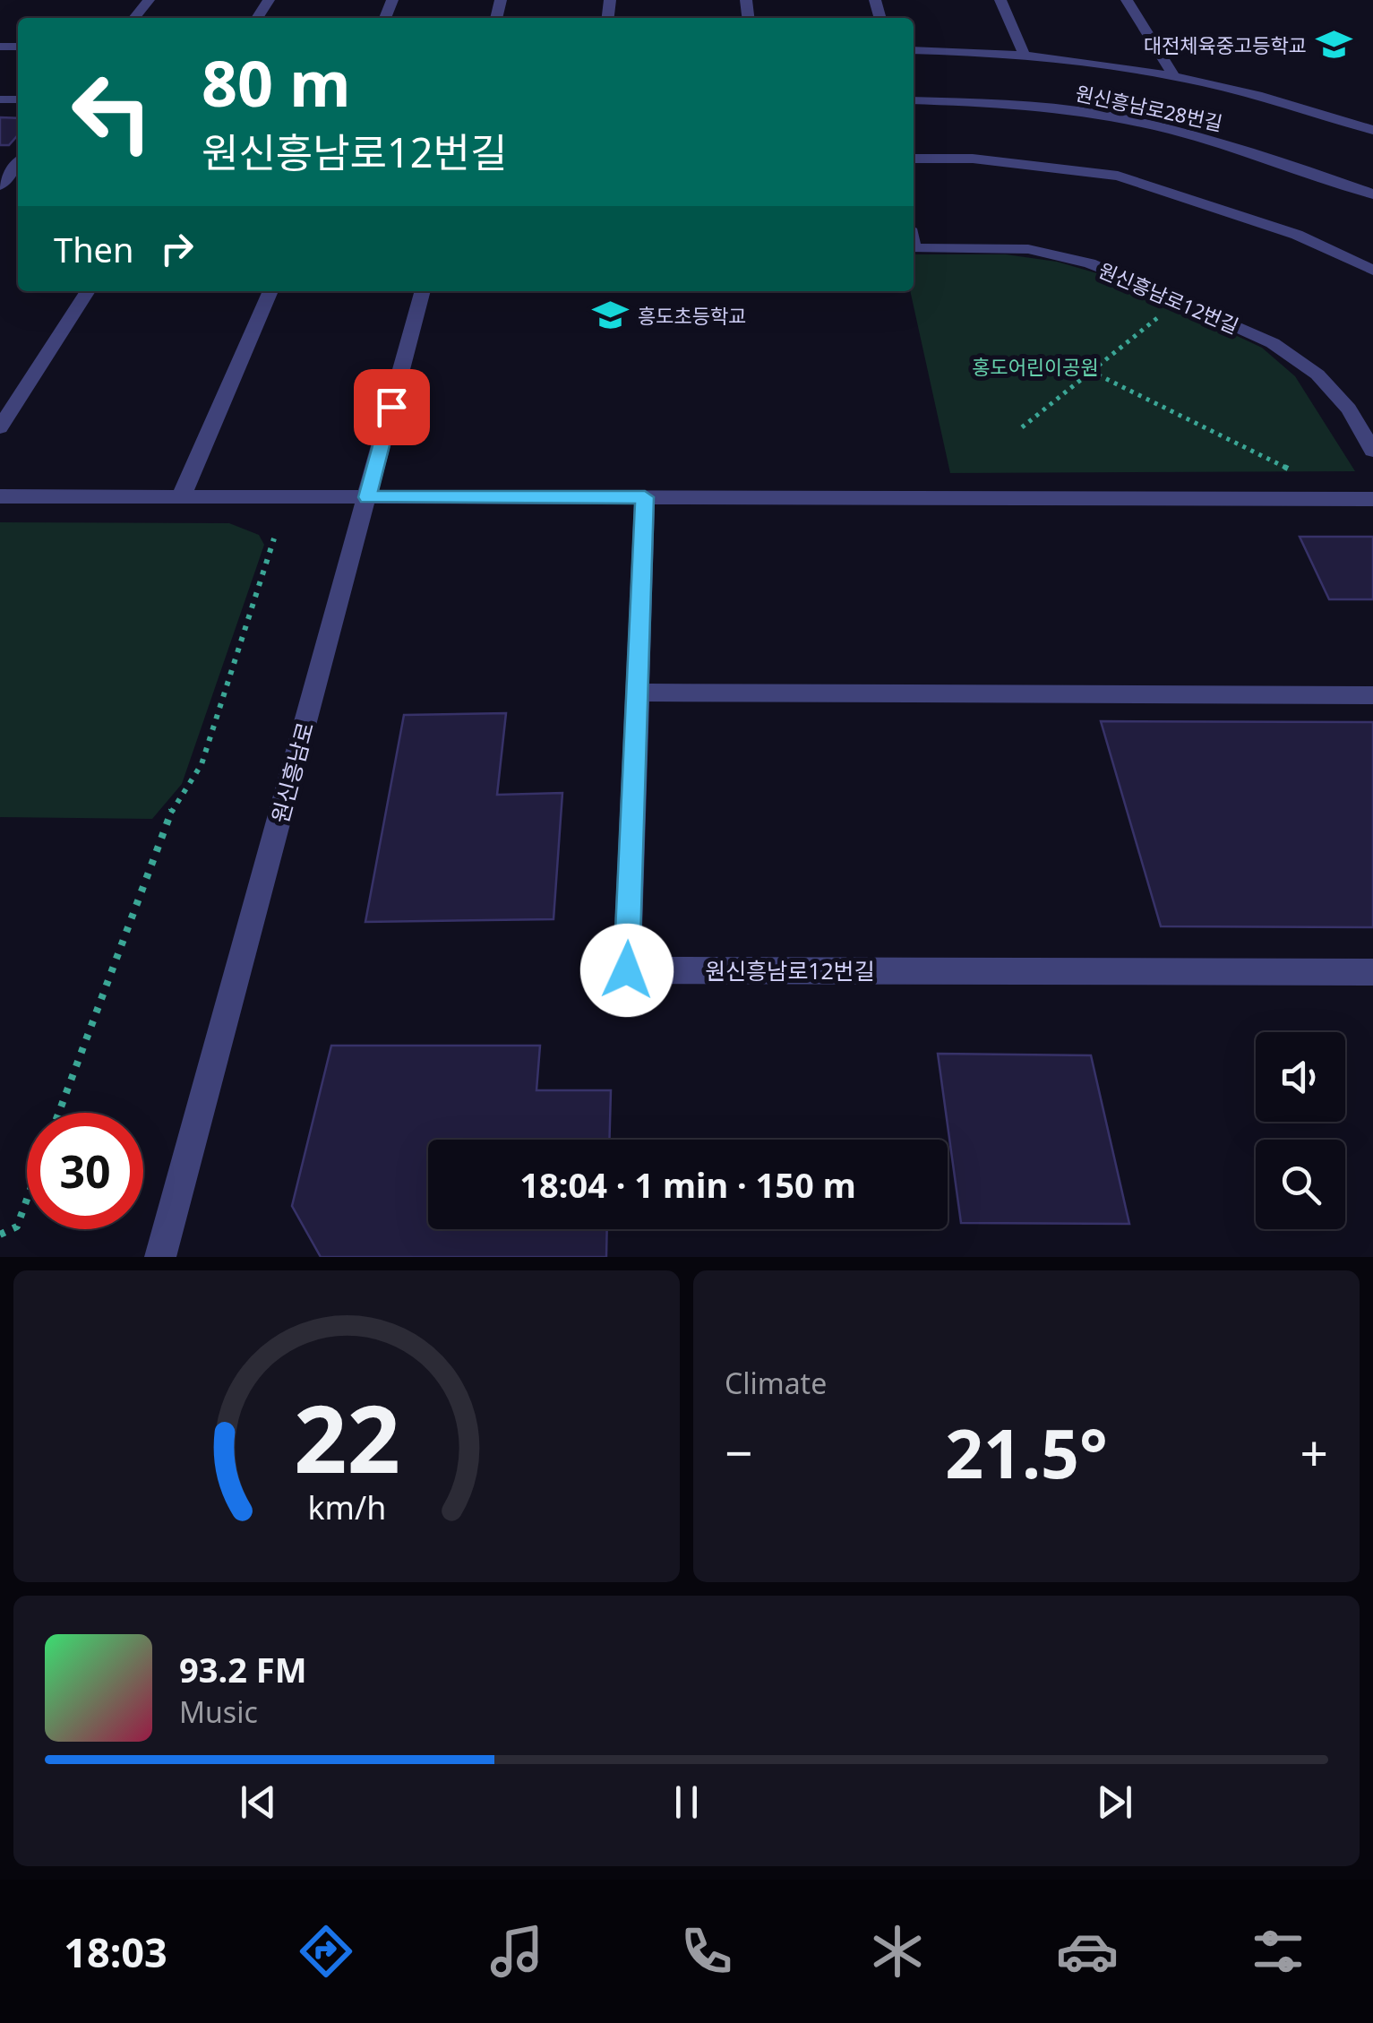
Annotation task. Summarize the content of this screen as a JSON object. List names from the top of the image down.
{
  "streets": {
    "street": ["원신흥남로28번길", "원신흥남로12번길", "원신흥남로"]
  },
  "parks": ["홍도어린이공원"],
  "places": {
    "school or university": ["대전체육중고등학교", "흥도초등학교"]
  },
  "page": {
    "turn": ["80 m", "원신흥남로12번길"],
    "then": "Then",
    "limit": "30",
    "trip": "18:04 · 1 min · 150 m",
    "tile": "Climate",
    "heat": ["−", "21.5°", "+"],
    "song": ["93.2 FM", "Music"],
    "tabs": "18:03",
    "gauge": ["22", "km/h"]
  }
}
